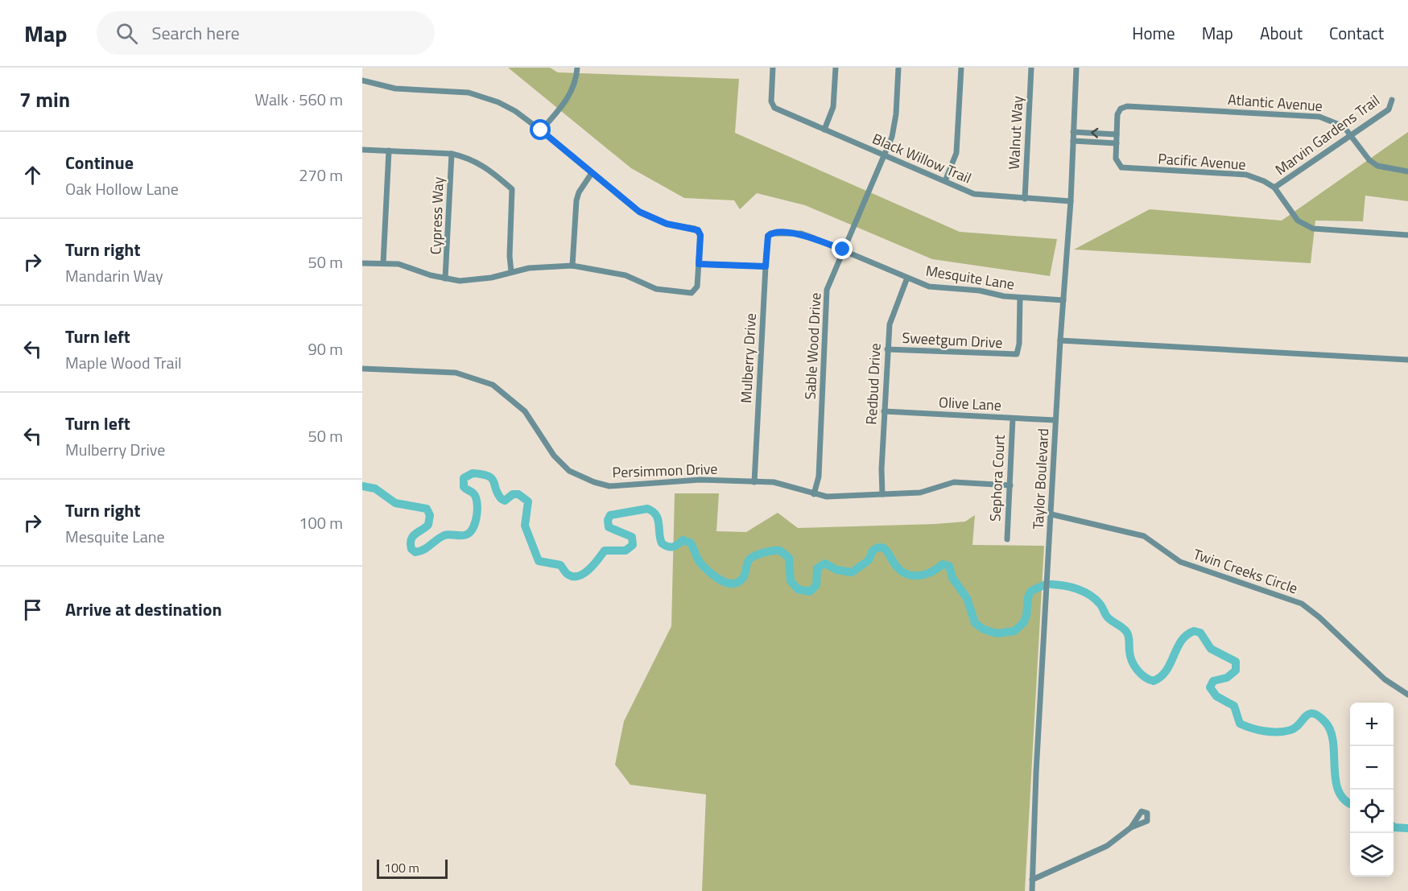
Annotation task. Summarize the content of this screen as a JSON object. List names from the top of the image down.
{
  "streets": {
    "street": [
      "Atlantic Avenue",
      "Walnut Way",
      "Marvin Gardens Trail",
      "Black Willow Trail",
      "Pacific Avenue",
      "Cypress Way",
      "Mesquite Lane",
      "Sweetgum Drive",
      "Sable Wood Drive",
      "Mulberry Drive",
      "Redbud Drive",
      "Olive Lane",
      "Persimmon Drive",
      "Sephora Court",
      "Taylor Boulevard",
      "Twin Creeks Circle"
    ]
  },
  "crossings": [
    ["Atlantic Avenue", "Marvin Gardens Trail"],
    ["Walnut Way", "Black Willow Trail"],
    ["Marvin Gardens Trail", "Pacific Avenue"],
    ["Black Willow Trail", "Sable Wood Drive"],
    ["Black Willow Trail", "Taylor Boulevard"],
    ["Mesquite Lane", "Sweetgum Drive"],
    ["Mesquite Lane", "Sable Wood Drive"],
    ["Mesquite Lane", "Mulberry Drive"],
    ["Mesquite Lane", "Redbud Drive"],
    ["Mesquite Lane", "Taylor Boulevard"],
    ["Sweetgum Drive", "Redbud Drive"],
    ["Sable Wood Drive", "Persimmon Drive"],
    ["Mulberry Drive", "Persimmon Drive"],
    ["Redbud Drive", "Olive Lane"],
    ["Redbud Drive", "Persimmon Drive"],
    ["Olive Lane", "Sephora Court"],
    ["Olive Lane", "Taylor Boulevard"],
    ["Persimmon Drive", "Sephora Court"],
    ["Taylor Boulevard", "Twin Creeks Circle"]
  ],
  "scale_bar": "100 m",
  "page": {
    "header": "Map",
    "search": "Search here",
    "nav": [
      "Home",
      "Map",
      "About",
      "Contact"
    ],
    "heading": ["7 min", "Walk · 560 m"],
    "list": [
      ["Continue", "Oak Hollow Lane", "270 m"],
      ["Turn right", "Mandarin Way", "50 m"],
      ["Turn left", "Maple Wood Trail", "90 m"],
      ["Turn left", "Mulberry Drive", "50 m"],
      ["Turn right", "Mesquite Lane", "100 m"],
      "Arrive at destination"
    ],
    "map_buttons": ["+", "−"],
    "scale": "100 m"
  }
}
